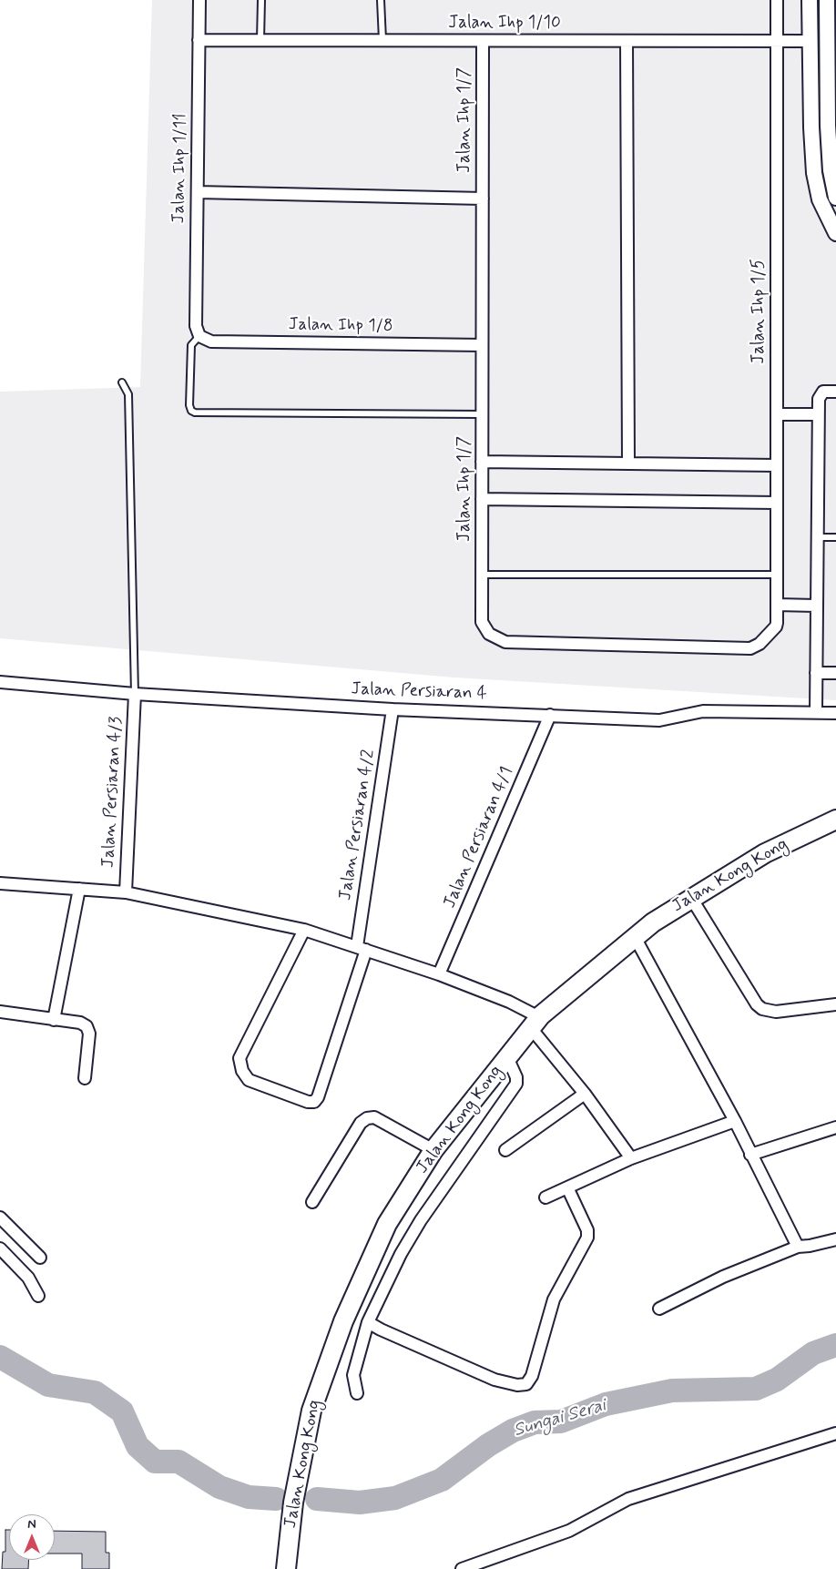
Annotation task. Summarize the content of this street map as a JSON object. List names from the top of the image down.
{
  "streets": {
    "main road": ["Jalan Kong Kong"],
    "street": [
      "Jalan Ihp 1/10",
      "Jalan Ihp 1/7",
      "Jalan Ihp 1/11",
      "Jalan Ihp 1/5",
      "Jalan Ihp 1/8",
      "Jalan Persiaran 4",
      "Jalan Persiaran 4/3",
      "Jalan Persiaran 4/2",
      "Jalan Persiaran 4/1"
    ]
  },
  "crossings": [
    ["Jalan Ihp 1/10", "Jalan Ihp 1/7"],
    ["Jalan Ihp 1/10", "Jalan Ihp 1/11"],
    ["Jalan Ihp 1/10", "Jalan Ihp 1/5"],
    ["Jalan Ihp 1/7", "Jalan Ihp 1/5"],
    ["Jalan Ihp 1/7", "Jalan Ihp 1/8"],
    ["Jalan Ihp 1/11", "Jalan Ihp 1/8"],
    ["Jalan Persiaran 4", "Jalan Persiaran 4/3"],
    ["Jalan Persiaran 4", "Jalan Persiaran 4/2"],
    ["Jalan Persiaran 4", "Jalan Persiaran 4/1"]
  ],
  "water": ["Sungai Serai"],
  "north": "top"
}
